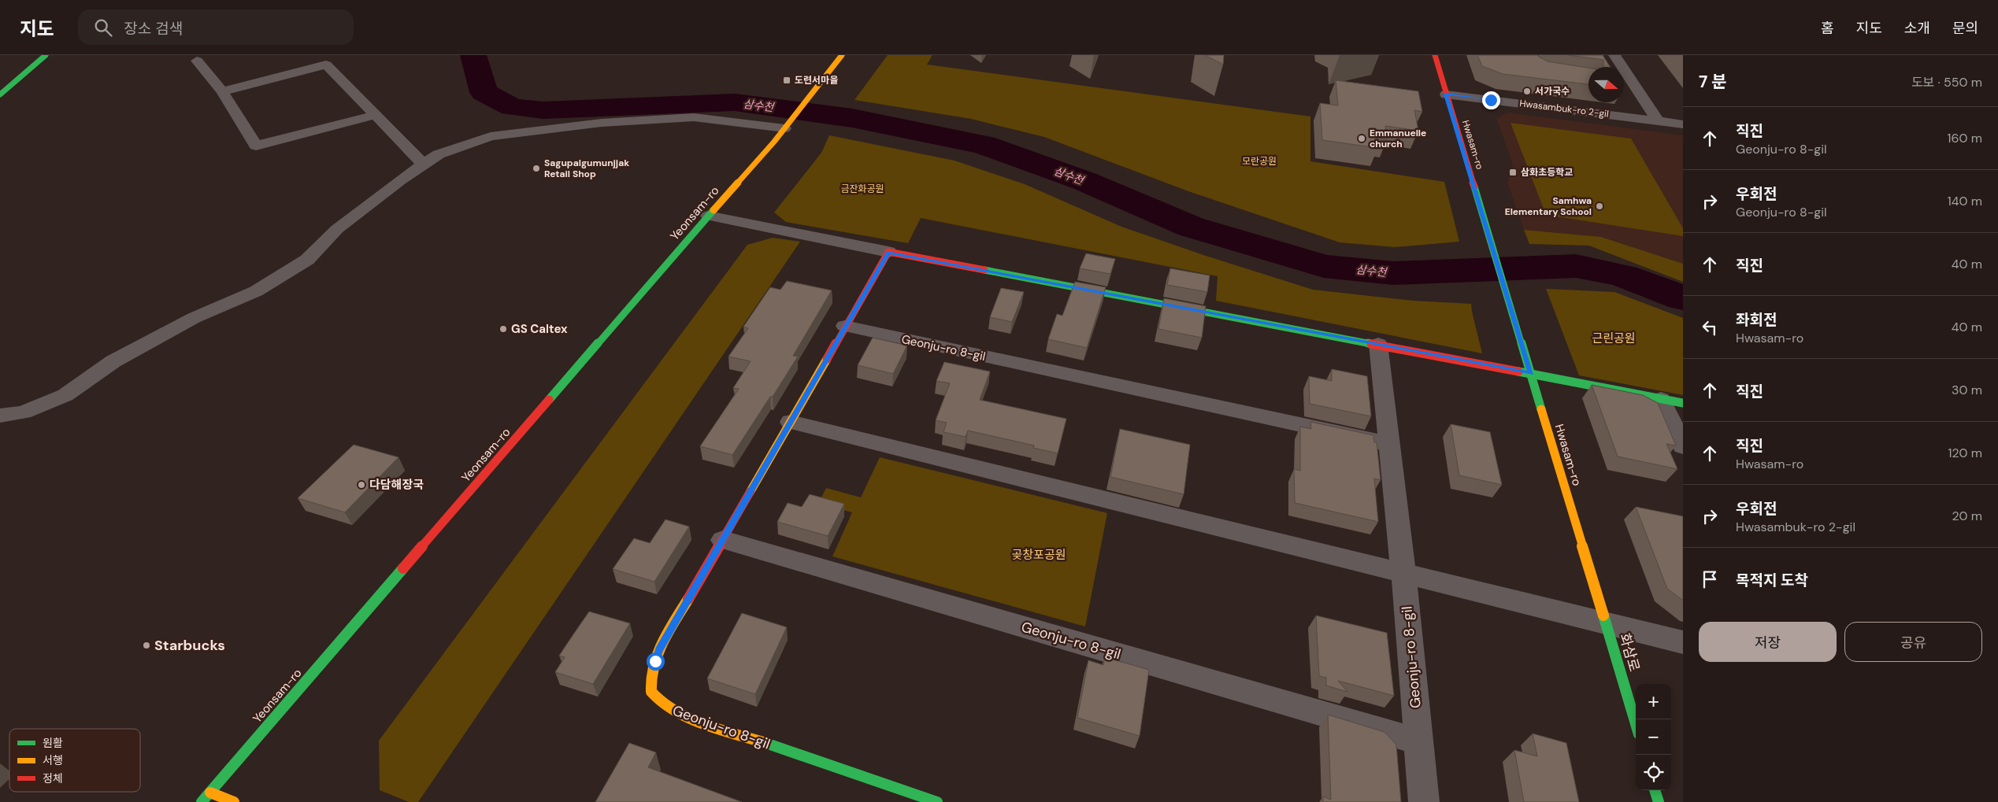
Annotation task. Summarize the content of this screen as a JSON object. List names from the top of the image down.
{
  "streets": {
    "street": [
      "Hwasambuk-ro 2-gil",
      "Hwasam-ro",
      "Yeonsam-ro",
      "Geonju-ro 8-gil",
      "화삼로"
    ]
  },
  "crossings": [
    ["Hwasambuk-ro 2-gil", "Hwasam-ro"],
    ["Hwasam-ro", "화삼로"]
  ],
  "water": ["삼수천"],
  "parks": [
    "모란공원",
    "금잔화공원",
    "근린공원",
    "곶창포공원"
  ],
  "places": {
    "transit": ["도련서마을", "삼화초등학교"],
    "other": [
      "서가국수",
      "Emmanuelle church",
      "Sagupalgumunjjak Retail Shop",
      "Samhwa Elementary School",
      "GS Caltex",
      "다담해장국",
      "Starbucks"
    ]
  },
  "legend": ["원활", "서행", "정체"],
  "north": "right",
  "page": {
    "header": "지도",
    "search": "장소 검색",
    "nav": [
      "홈",
      "지도",
      "소개",
      "문의"
    ],
    "heading": ["7 분", "도보 · 550 m"],
    "list": [
      ["직진", "Geonju-ro 8-gil", "160 m"],
      ["우회전", "Geonju-ro 8-gil", "140 m"],
      ["직진", "40 m"],
      ["좌회전", "Hwasam-ro", "40 m"],
      ["직진", "30 m"],
      ["직진", "Hwasam-ro", "120 m"],
      ["우회전", "Hwasambuk-ro 2-gil", "20 m"],
      "목적지 도착"
    ],
    "buttons": ["저장", "공유"],
    "map_buttons": ["+", "−"]
  }
}
